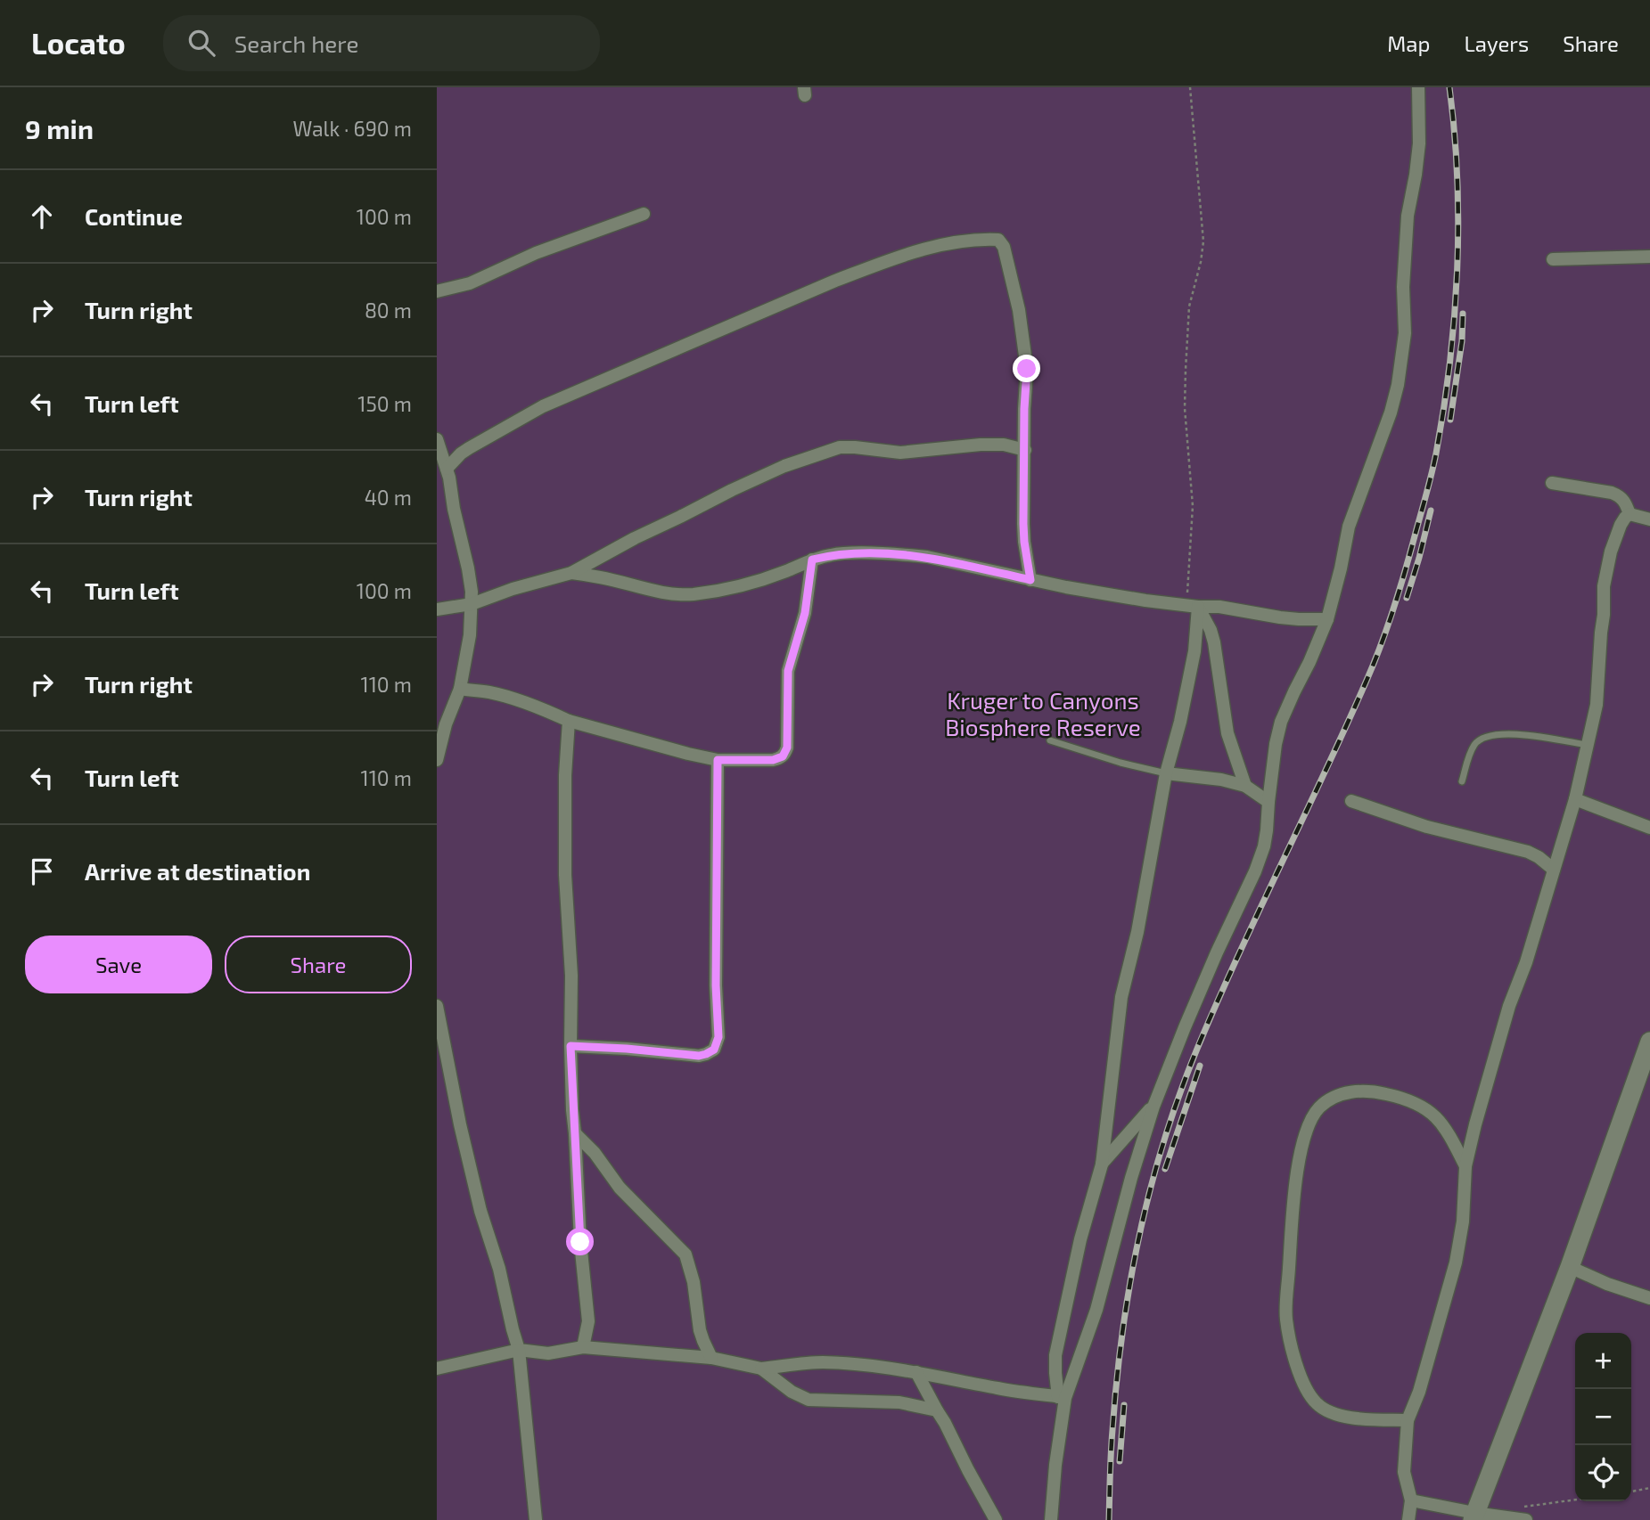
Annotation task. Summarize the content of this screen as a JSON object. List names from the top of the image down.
{
  "parks": ["Kruger to Canyons Biosphere Reserve"],
  "page": {
    "header": "Locato",
    "search": "Search here",
    "nav": ["Map", "Layers", "Share"],
    "heading": ["9 min", "Walk · 690 m"],
    "list": [
      ["Continue", "100 m"],
      ["Turn right", "80 m"],
      ["Turn left", "150 m"],
      ["Turn right", "40 m"],
      ["Turn left", "100 m"],
      ["Turn right", "110 m"],
      ["Turn left", "110 m"],
      "Arrive at destination"
    ],
    "buttons": ["Save", "Share"],
    "map_buttons": ["+", "−"]
  }
}
